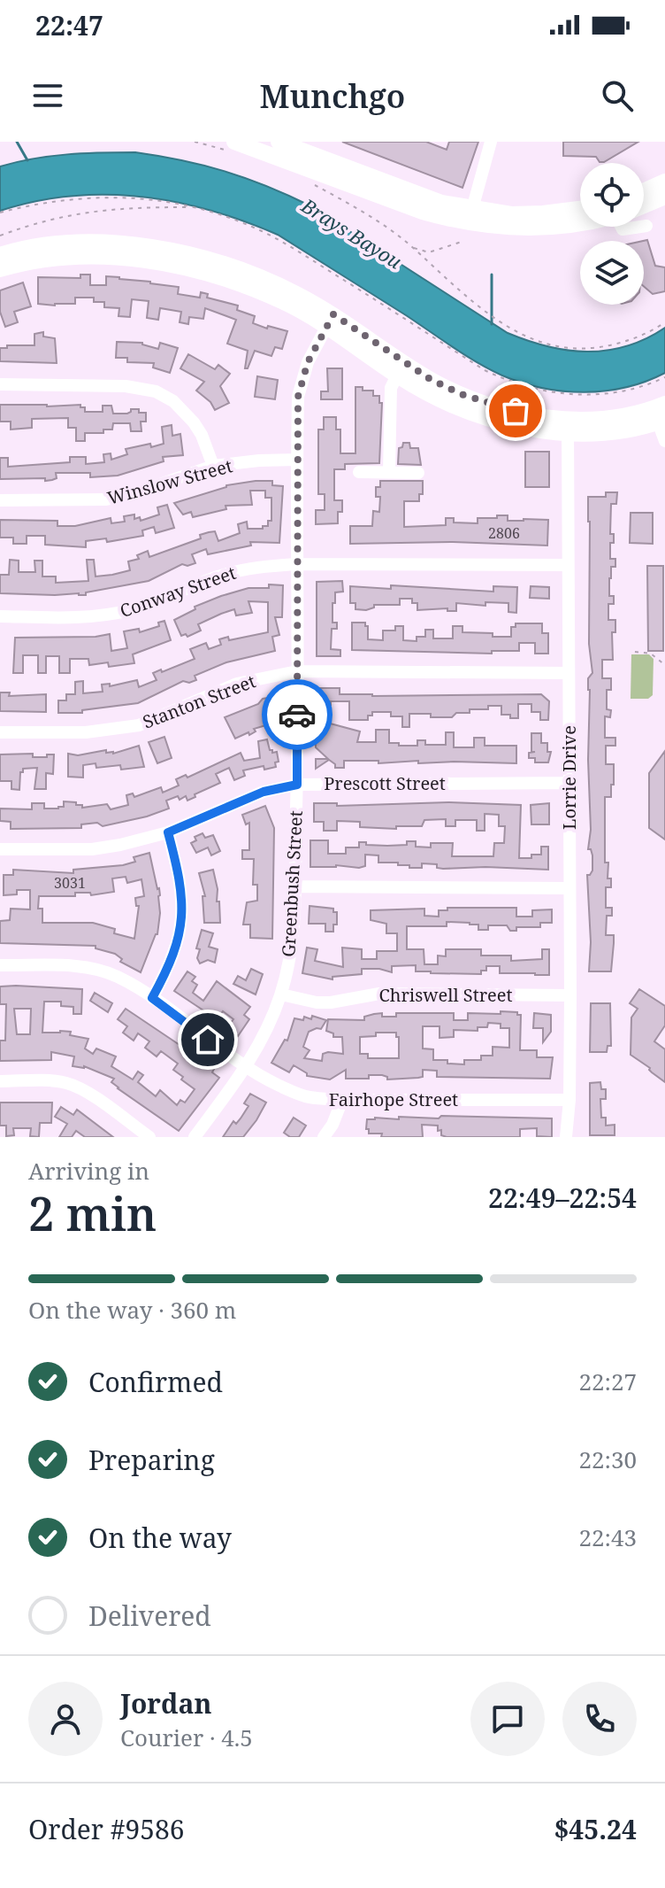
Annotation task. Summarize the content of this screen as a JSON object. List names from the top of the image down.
{
  "streets": {
    "street": [
      "Winslow Street",
      "Conway Street",
      "Stanton Street",
      "Lorrie Drive",
      "Prescott Street",
      "Greenbush Street",
      "Chriswell Street",
      "Fairhope Street"
    ]
  },
  "crossings": [
    ["Winslow Street", "Greenbush Street"],
    ["Conway Street", "Lorrie Drive"],
    ["Conway Street", "Greenbush Street"],
    ["Stanton Street", "Lorrie Drive"],
    ["Stanton Street", "Greenbush Street"],
    ["Lorrie Drive", "Prescott Street"],
    ["Lorrie Drive", "Chriswell Street"],
    ["Lorrie Drive", "Fairhope Street"],
    ["Prescott Street", "Greenbush Street"],
    ["Greenbush Street", "Chriswell Street"],
    ["Greenbush Street", "Fairhope Street"]
  ],
  "water": ["Brays Bayou"],
  "house_numbers": ["2806", "3031"],
  "page": {
    "status": "22:47",
    "header": "Munchgo",
    "heading": ["2 min", "Arriving in", "22:49–22:54"],
    "panel": [
      "Jordan",
      "Courier · 4.5",
      "Order #9586",
      "$45.24"
    ],
    "bar": "On the way · 360 m",
    "list": [
      ["Confirmed", "22:27"],
      ["Preparing", "22:30"],
      ["On the way", "22:43"],
      "Delivered"
    ]
  }
}
